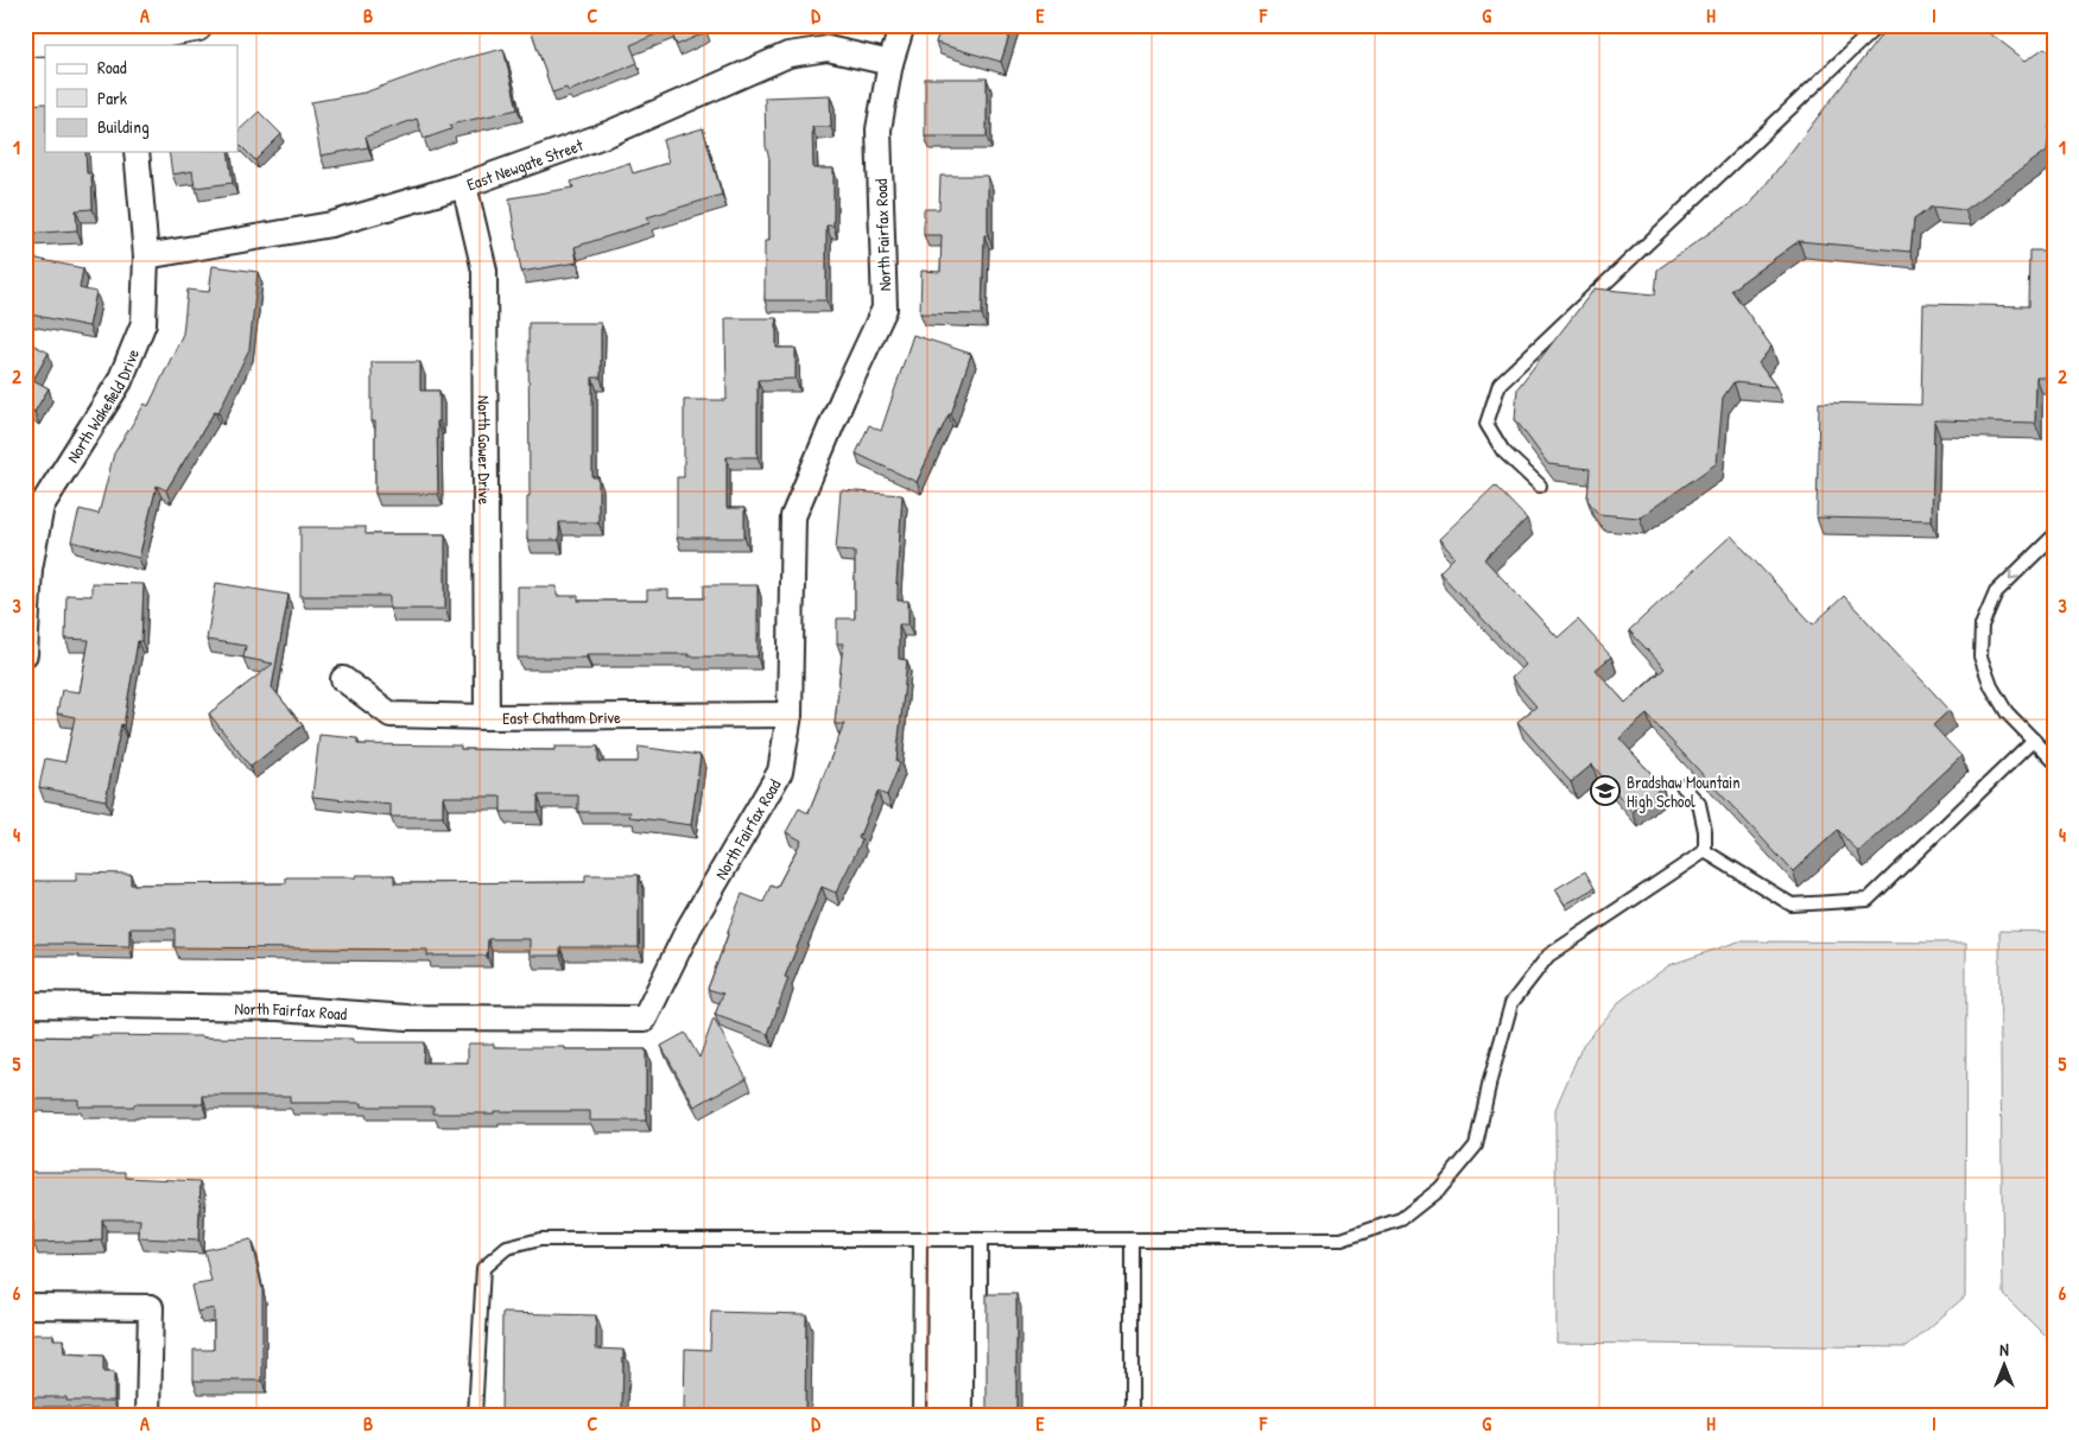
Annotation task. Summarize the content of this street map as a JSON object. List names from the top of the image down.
{
  "streets": {
    "street": [
      "East Newgate Street",
      "North Fairfax Road",
      "North Wakefield Drive",
      "North Gower Drive",
      "East Chatham Drive"
    ]
  },
  "crossings": [
    ["East Newgate Street", "North Fairfax Road"],
    ["East Newgate Street", "North Wakefield Drive"],
    ["East Newgate Street", "North Gower Drive"],
    ["North Fairfax Road", "East Chatham Drive"],
    ["North Gower Drive", "East Chatham Drive"]
  ],
  "places": {
    "school or university": ["Bradshaw Mountain High School"]
  },
  "legend": ["Road", "Park", "Building"],
  "north": "top",
  "grid": {
    "columns": [
      "A",
      "B",
      "C",
      "D",
      "E",
      "F",
      "G",
      "H",
      "I"
    ],
    "rows": [
      "1",
      "2",
      "3",
      "4",
      "5",
      "6"
    ]
  }
}
